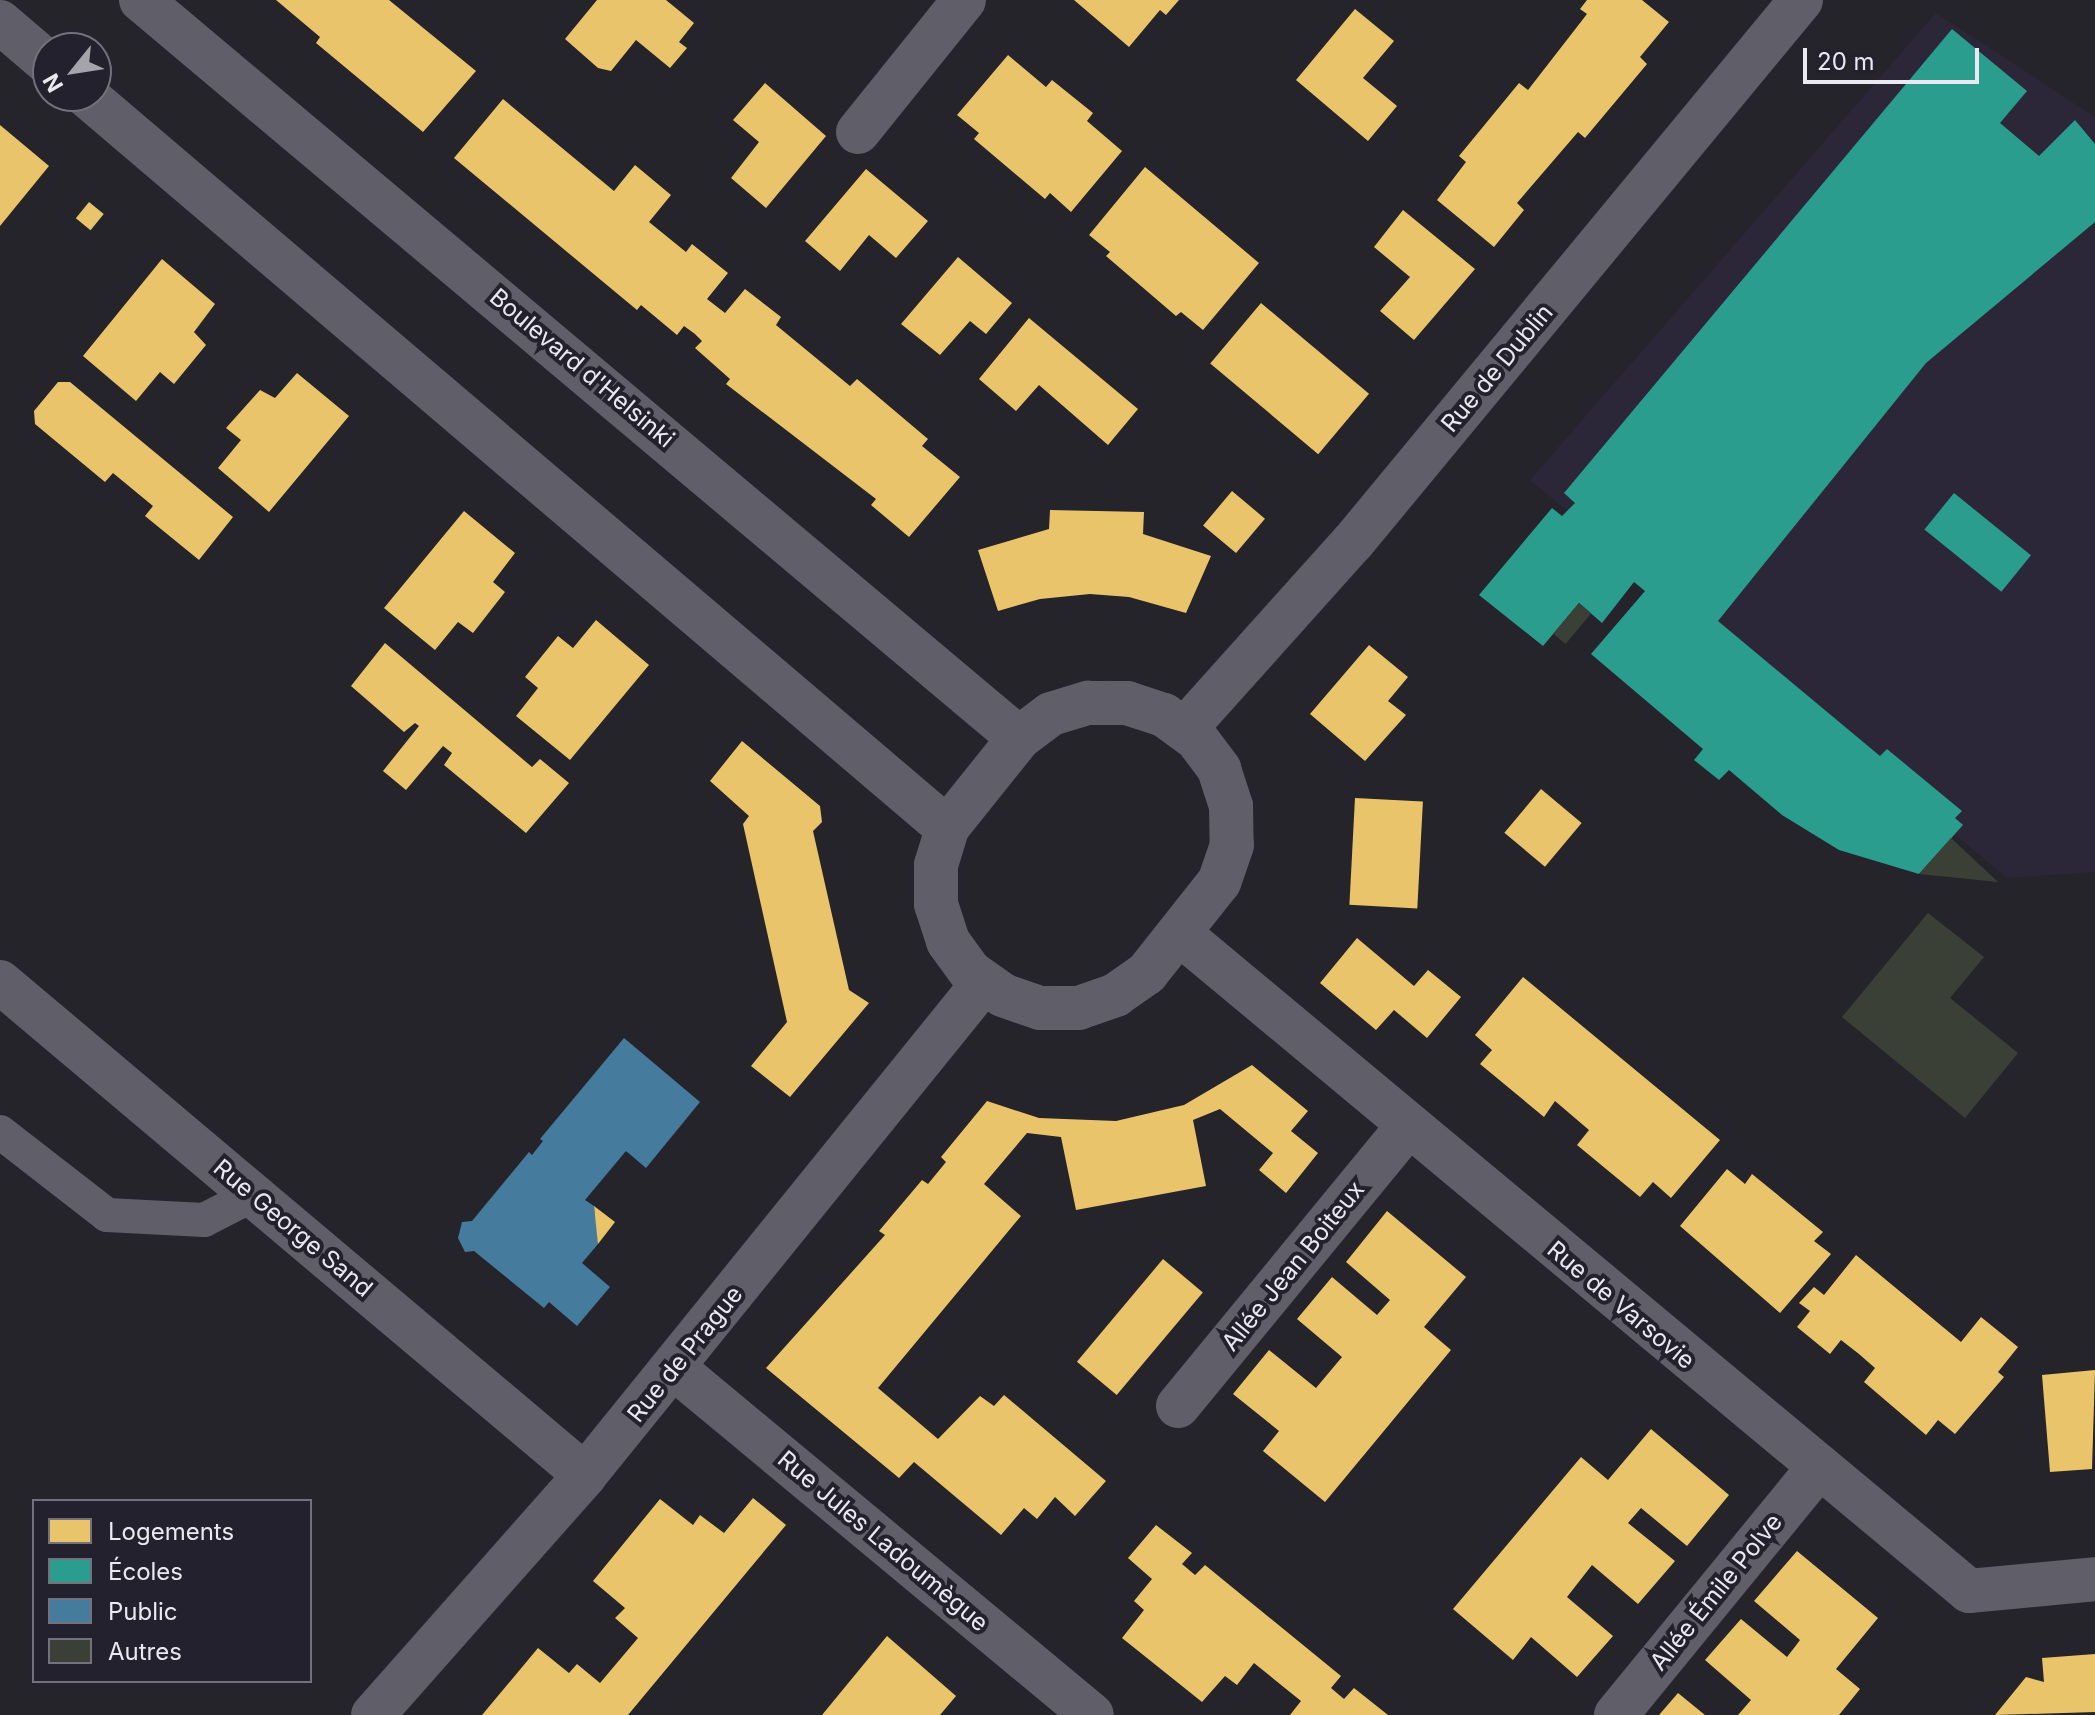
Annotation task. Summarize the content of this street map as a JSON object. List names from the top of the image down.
{
  "streets": {
    "street": [
      "Boulevard d'Helsinki",
      "Rue de Dublin",
      "Rue George Sand",
      "Allée Jean Boiteux",
      "Rue de Varsovie",
      "Rue de Prague",
      "Rue Jules Ladoumègue",
      "Allée Émile Polve"
    ]
  },
  "crossings": [
    ["Rue George Sand", "Rue de Prague"],
    ["Allée Jean Boiteux", "Rue de Varsovie"],
    ["Rue de Varsovie", "Allée Émile Polve"],
    ["Rue de Prague", "Rue Jules Ladoumègue"]
  ],
  "legend": [
    "Logements",
    "Écoles",
    "Public",
    "Autres"
  ],
  "scale_bar": "20 m",
  "north": "bottom left"
}
